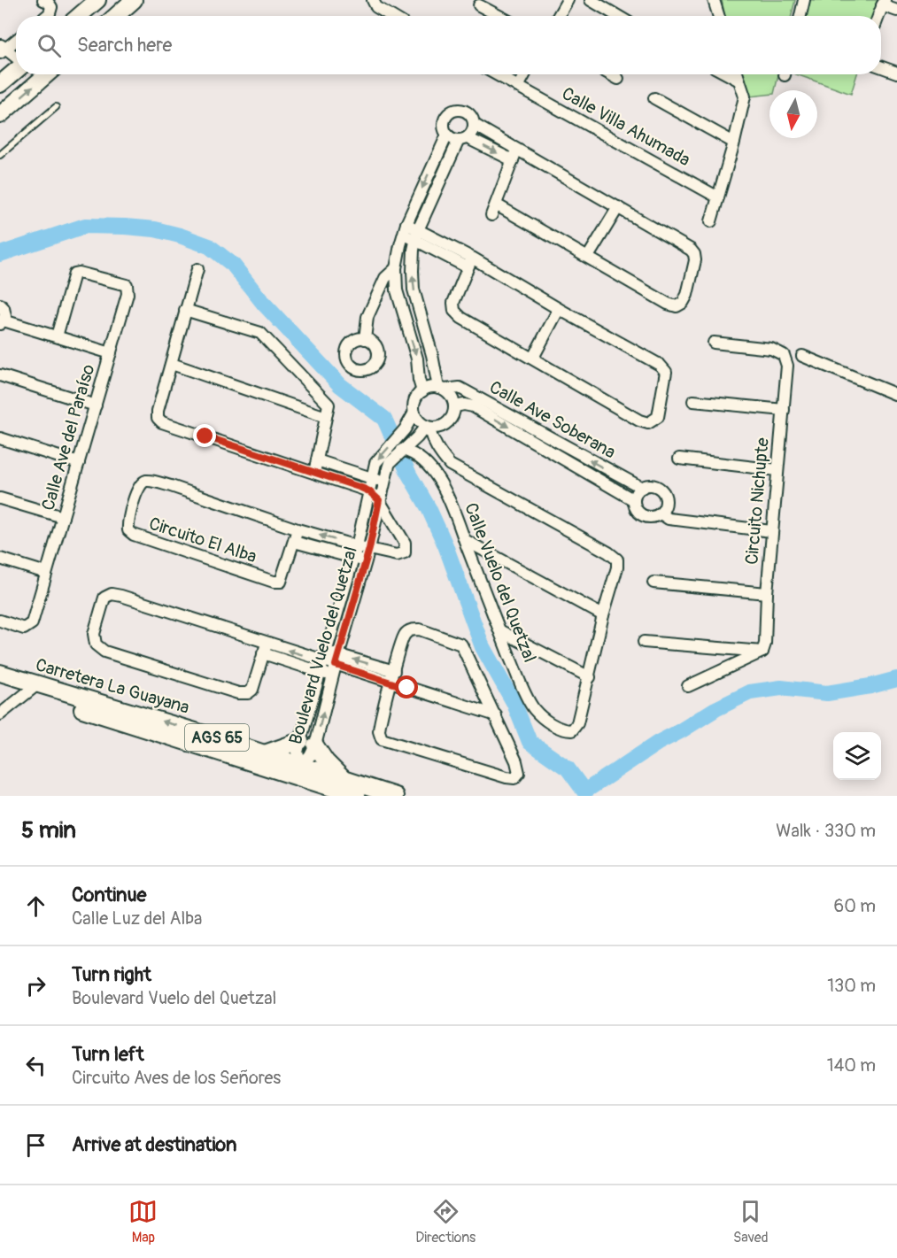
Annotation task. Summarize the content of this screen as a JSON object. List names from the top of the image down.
{
  "streets": {
    "main road": ["Carretera La Guayana", "AGS 65"],
    "street": [
      "Calle Villa Ahumada",
      "Calle Ave Soberana",
      "Calle Ave del Paraíso",
      "Circuito Nichupte",
      "Circuito El Alba",
      "Calle Vuelo del Quetzal",
      "Boulevard Vuelo del Quetzal"
    ]
  },
  "crossings": [
    ["Calle Ave Soberana", "Boulevard Vuelo del Quetzal"],
    ["Circuito El Alba", "Boulevard Vuelo del Quetzal"],
    ["Calle Vuelo del Quetzal", "Boulevard Vuelo del Quetzal"],
    ["Boulevard Vuelo del Quetzal", "Carretera La Guayana"]
  ],
  "north": "bottom",
  "page": {
    "search": "Search here",
    "heading": ["5 min", "Walk · 330 m"],
    "list": [
      ["Continue", "Calle Luz del Alba", "60 m"],
      ["Turn right", "Boulevard Vuelo del Quetzal", "130 m"],
      ["Turn left", "Circuito Aves de los Señores", "140 m"],
      "Arrive at destination"
    ],
    "nav": ["Map", "Directions", "Saved"]
  }
}
